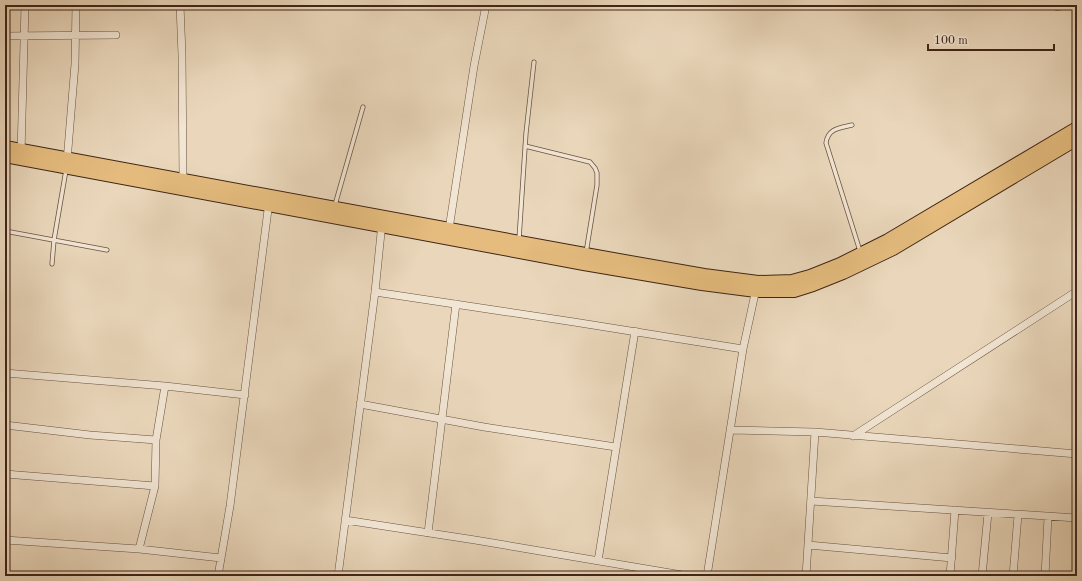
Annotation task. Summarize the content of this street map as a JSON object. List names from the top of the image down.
{
  "scale_bar": "100 m"
}
